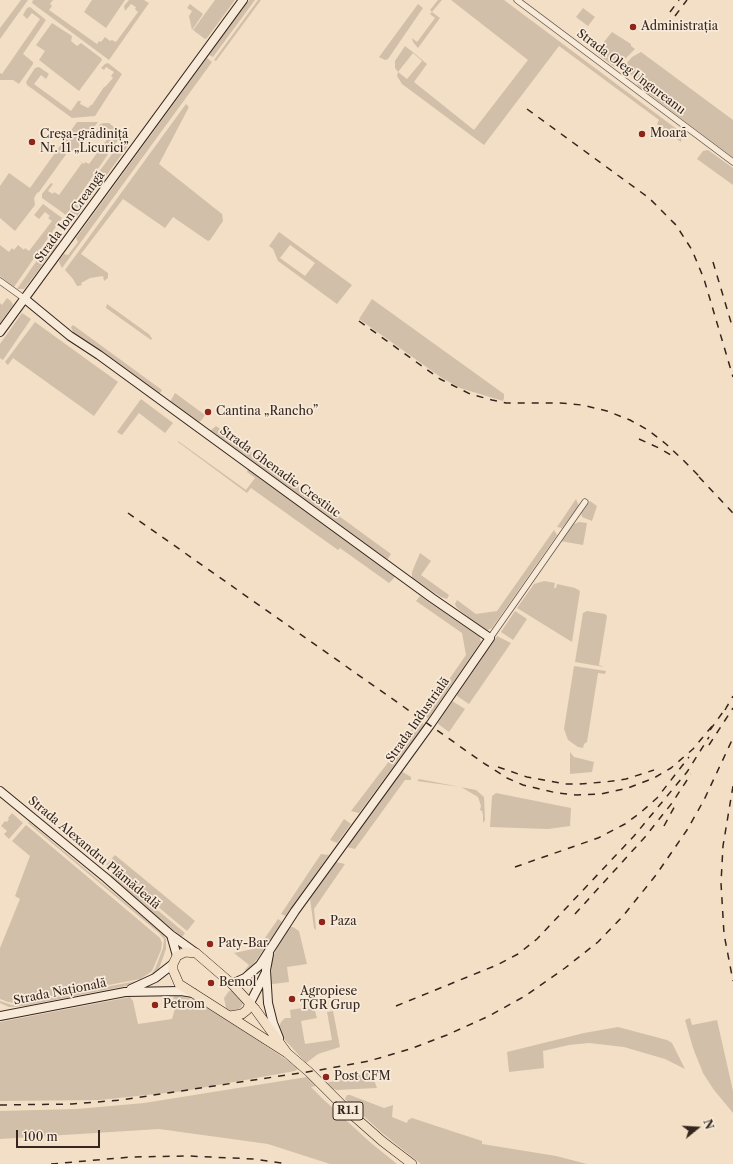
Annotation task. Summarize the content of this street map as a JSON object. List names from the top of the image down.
{
  "streets": {
    "main road": ["Strada Națională", "R1.1"],
    "street": [
      "Strada Oleg Ungureanu",
      "Strada Ion Creangă",
      "Strada Ghenadie Crestiuc",
      "Strada Industrială",
      "Strada Alexandru Plămădeală"
    ]
  },
  "crossings": [
    ["Strada Ion Creangă", "Strada Ghenadie Crestiuc"],
    ["Strada Ghenadie Crestiuc", "Strada Industrială"],
    ["Strada Industrială", "Strada Națională"],
    ["Strada Alexandru Plămădeală", "Strada Națională"]
  ],
  "places": [
    "Administrația",
    "Moară",
    "Creșa-grădiniță Nr. 11 „Licurici”",
    "Cantina „Rancho”",
    "Paza",
    "Paty-Bar",
    "Bemol",
    "Agropiese TGR Grup",
    "Petrom",
    "Post CFM"
  ],
  "scale_bar": "100 m",
  "north": "right"
}
